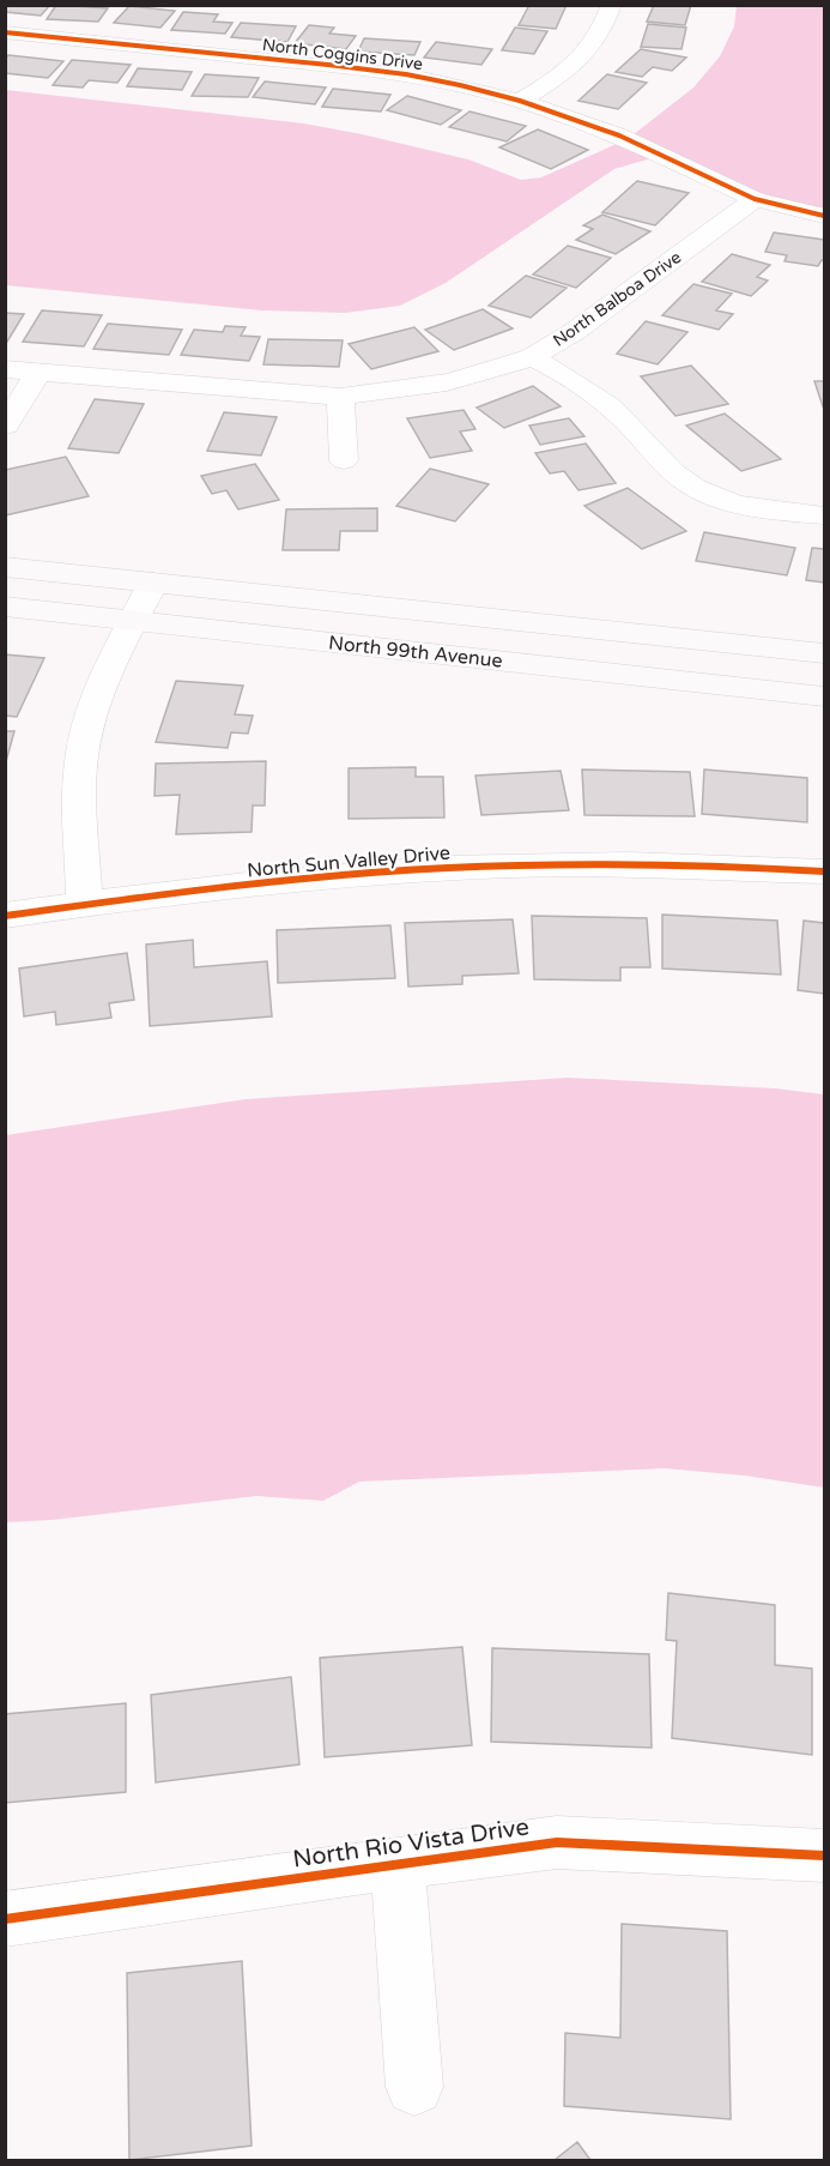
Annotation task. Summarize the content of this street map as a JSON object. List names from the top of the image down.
{
  "streets": {
    "main road": ["North 99th Avenue"],
    "street": [
      "North Coggins Drive",
      "North Balboa Drive",
      "North Sun Valley Drive",
      "North Rio Vista Drive"
    ]
  },
  "crossings": [
    ["North Coggins Drive", "North Balboa Drive"]
  ]
}
